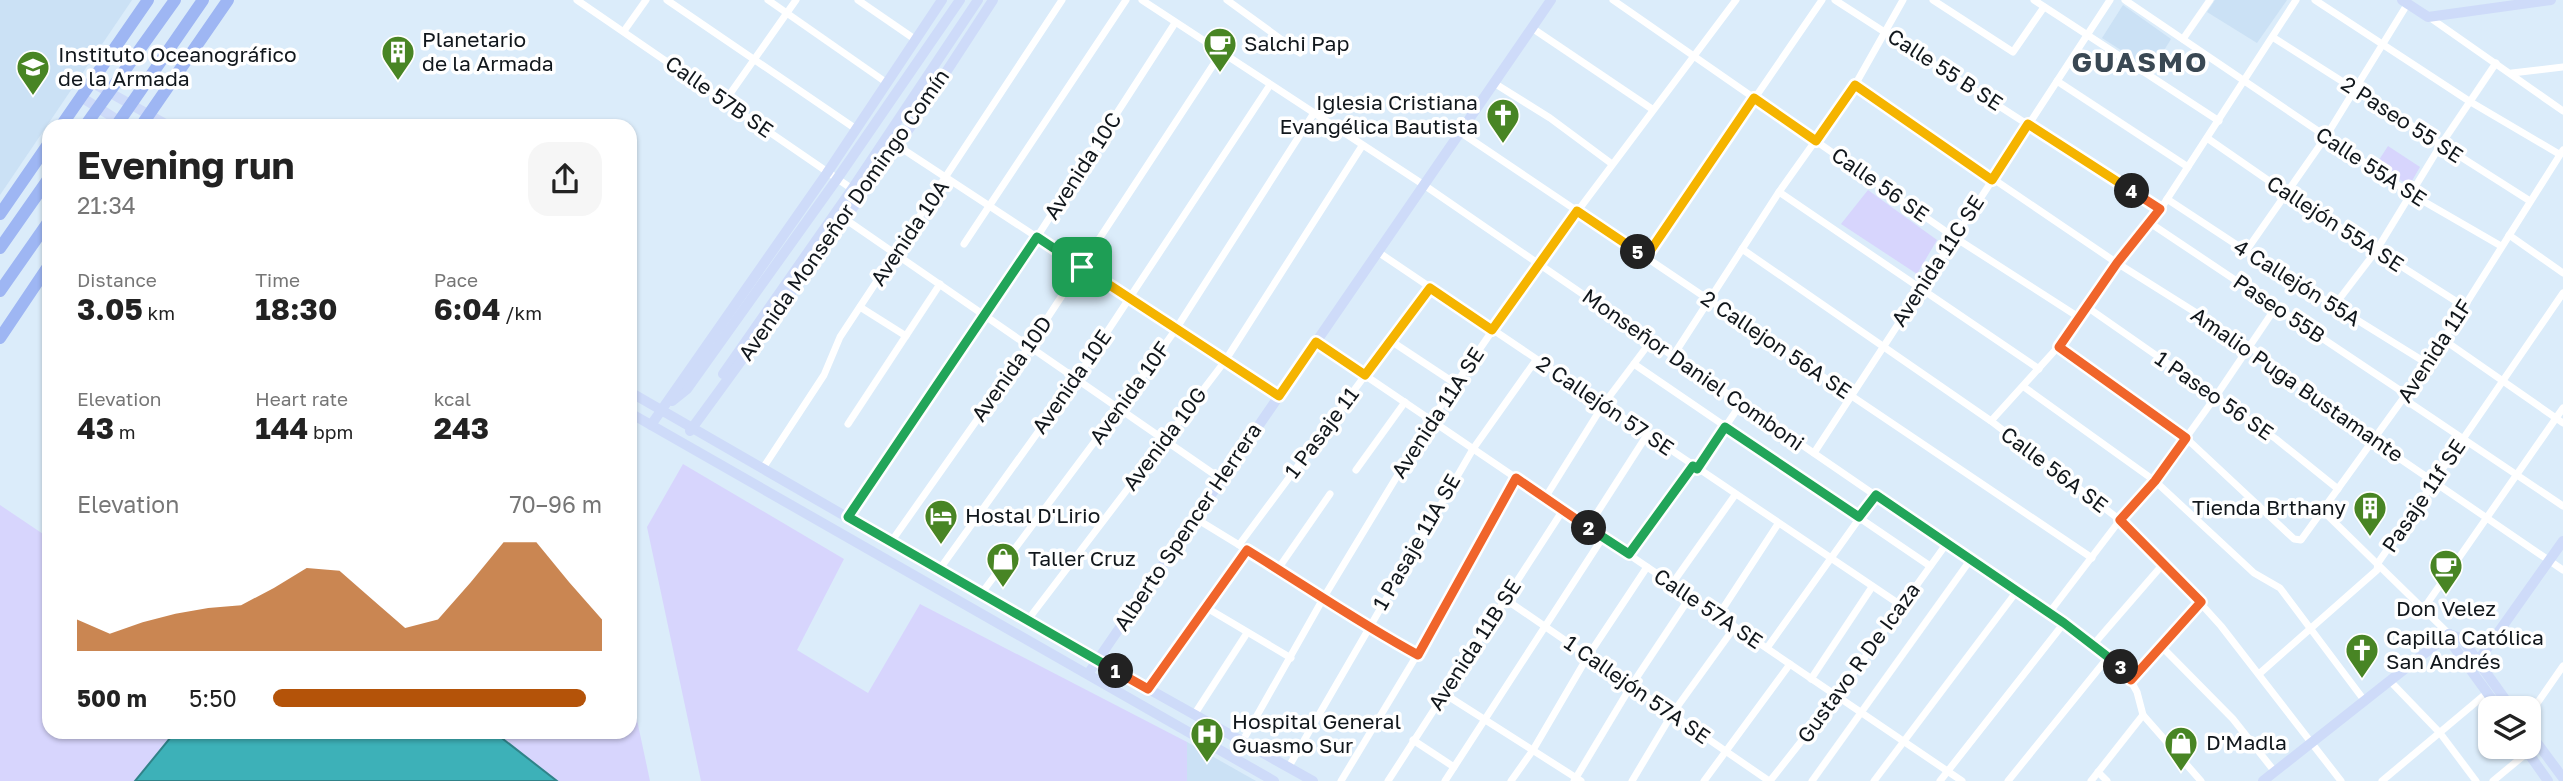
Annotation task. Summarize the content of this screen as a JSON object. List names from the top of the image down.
{
  "streets": {
    "main road": ["Avenida Monseñor Domingo Comín", "Alberto Spencer Herrera"],
    "street": [
      "Calle 55 B SE",
      "Calle 57B SE",
      "2 Paseo 55 SE",
      "Avenida 10C",
      "Calle 55A SE",
      "Calle 56 SE",
      "Callejón 55A SE",
      "Avenida 10A",
      "Avenida 11C SE",
      "4 Callejón 55A",
      "Paseo 55B",
      "2 Callejon 56A SE",
      "Avenida 11F",
      "Avenida 10D",
      "Monseñor Daniel Comboni",
      "Avenida 10E",
      "Amalio Puga Bustamante",
      "Avenida 10F",
      "1 Paseo 56 SE",
      "2 Callejón 57 SE",
      "Avenida 11A SE",
      "1 Pasaje 11",
      "Avenida 10G",
      "Calle 56A SE",
      "Pasaje 11f SE",
      "1 Pasaje 11A SE",
      "Calle 57A SE",
      "Avenida 11B SE",
      "Gustavo R De Icaza",
      "1 Callejón 57A SE"
    ]
  },
  "crossings": [
    ["Calle 55 B SE", "Avenida 11C SE"],
    ["Calle 57B SE", "Avenida Monseñor Domingo Comín"],
    ["2 Paseo 55 SE", "Avenida 11F"],
    ["Avenida 10C", "Monseñor Daniel Comboni"],
    ["Calle 55A SE", "Avenida 11F"],
    ["Calle 56 SE", "Avenida 11C SE"],
    ["Calle 56 SE", "Avenida 11A SE"],
    ["Callejón 55A SE", "Avenida 11F"],
    ["Avenida 11C SE", "2 Callejon 56A SE"],
    ["Avenida 11C SE", "Monseñor Daniel Comboni"],
    ["Avenida 11C SE", "Amalio Puga Bustamante"],
    ["Avenida 11C SE", "Calle 56A SE"],
    ["4 Callejón 55A", "Avenida 11F"],
    ["Paseo 55B", "Avenida 11F"],
    ["Paseo 55B", "Pasaje 11f SE"],
    ["2 Callejon 56A SE", "Avenida 11A SE"],
    ["2 Callejon 56A SE", "Alberto Spencer Herrera"],
    ["Avenida 11F", "Amalio Puga Bustamante"],
    ["Avenida 11F", "1 Paseo 56 SE"],
    ["Avenida 10D", "Monseñor Daniel Comboni"],
    ["Monseñor Daniel Comboni", "Avenida 10E"],
    ["Monseñor Daniel Comboni", "Avenida 10F"],
    ["Monseñor Daniel Comboni", "Avenida 11A SE"],
    ["Monseñor Daniel Comboni", "Avenida 10G"],
    ["Monseñor Daniel Comboni", "Alberto Spencer Herrera"],
    ["Monseñor Daniel Comboni", "Gustavo R De Icaza"],
    ["Amalio Puga Bustamante", "Pasaje 11f SE"],
    ["2 Callejón 57 SE", "Avenida 11A SE"],
    ["2 Callejón 57 SE", "1 Pasaje 11"],
    ["2 Callejón 57 SE", "Alberto Spencer Herrera"],
    ["2 Callejón 57 SE", "1 Pasaje 11A SE"],
    ["2 Callejón 57 SE", "Gustavo R De Icaza"],
    ["Avenida 11A SE", "Calle 57A SE"],
    ["1 Pasaje 11", "Calle 57A SE"],
    ["Calle 56A SE", "Pasaje 11f SE"],
    ["Alberto Spencer Herrera", "Calle 57A SE"],
    ["1 Pasaje 11A SE", "Calle 57A SE"],
    ["Calle 57A SE", "Avenida 11B SE"],
    ["Calle 57A SE", "Gustavo R De Icaza"],
    ["Avenida 11B SE", "1 Callejón 57A SE"],
    ["Gustavo R De Icaza", "1 Callejón 57A SE"]
  ],
  "districts": ["GUASMO"],
  "places": {
    "cafe": ["Salchi Pap", "Don Velez"],
    "building": ["Planetario de la Armada", "Tienda Brthany"],
    "school or university": ["Instituto Oceanográfico de la Armada"],
    "church": ["Iglesia Cristiana Evangélica Bautista", "Capilla Católica San Andrés"],
    "hotel": ["Hostal D'Lirio"],
    "shop": ["Taller Cruz", "D'Madla"],
    "hospital": ["Hospital General Guasmo Sur"]
  },
  "page": {
    "heading": ["Evening run", "21:34"],
    "pins": [
      "4",
      "5",
      "2",
      "3",
      "1"
    ],
    "stats": [
      ["Distance", "3.05 km"],
      ["Time", "18:30"],
      ["Pace", "6:04 /km"],
      ["Elevation", "43 m"],
      ["Heart rate", "144 bpm"],
      ["kcal", "243"]
    ],
    "chart": ["Elevation", "70–96 m"],
    "list": [
      {
        "name": "500 m",
        "note": "5:50"
      }
    ]
  }
}
